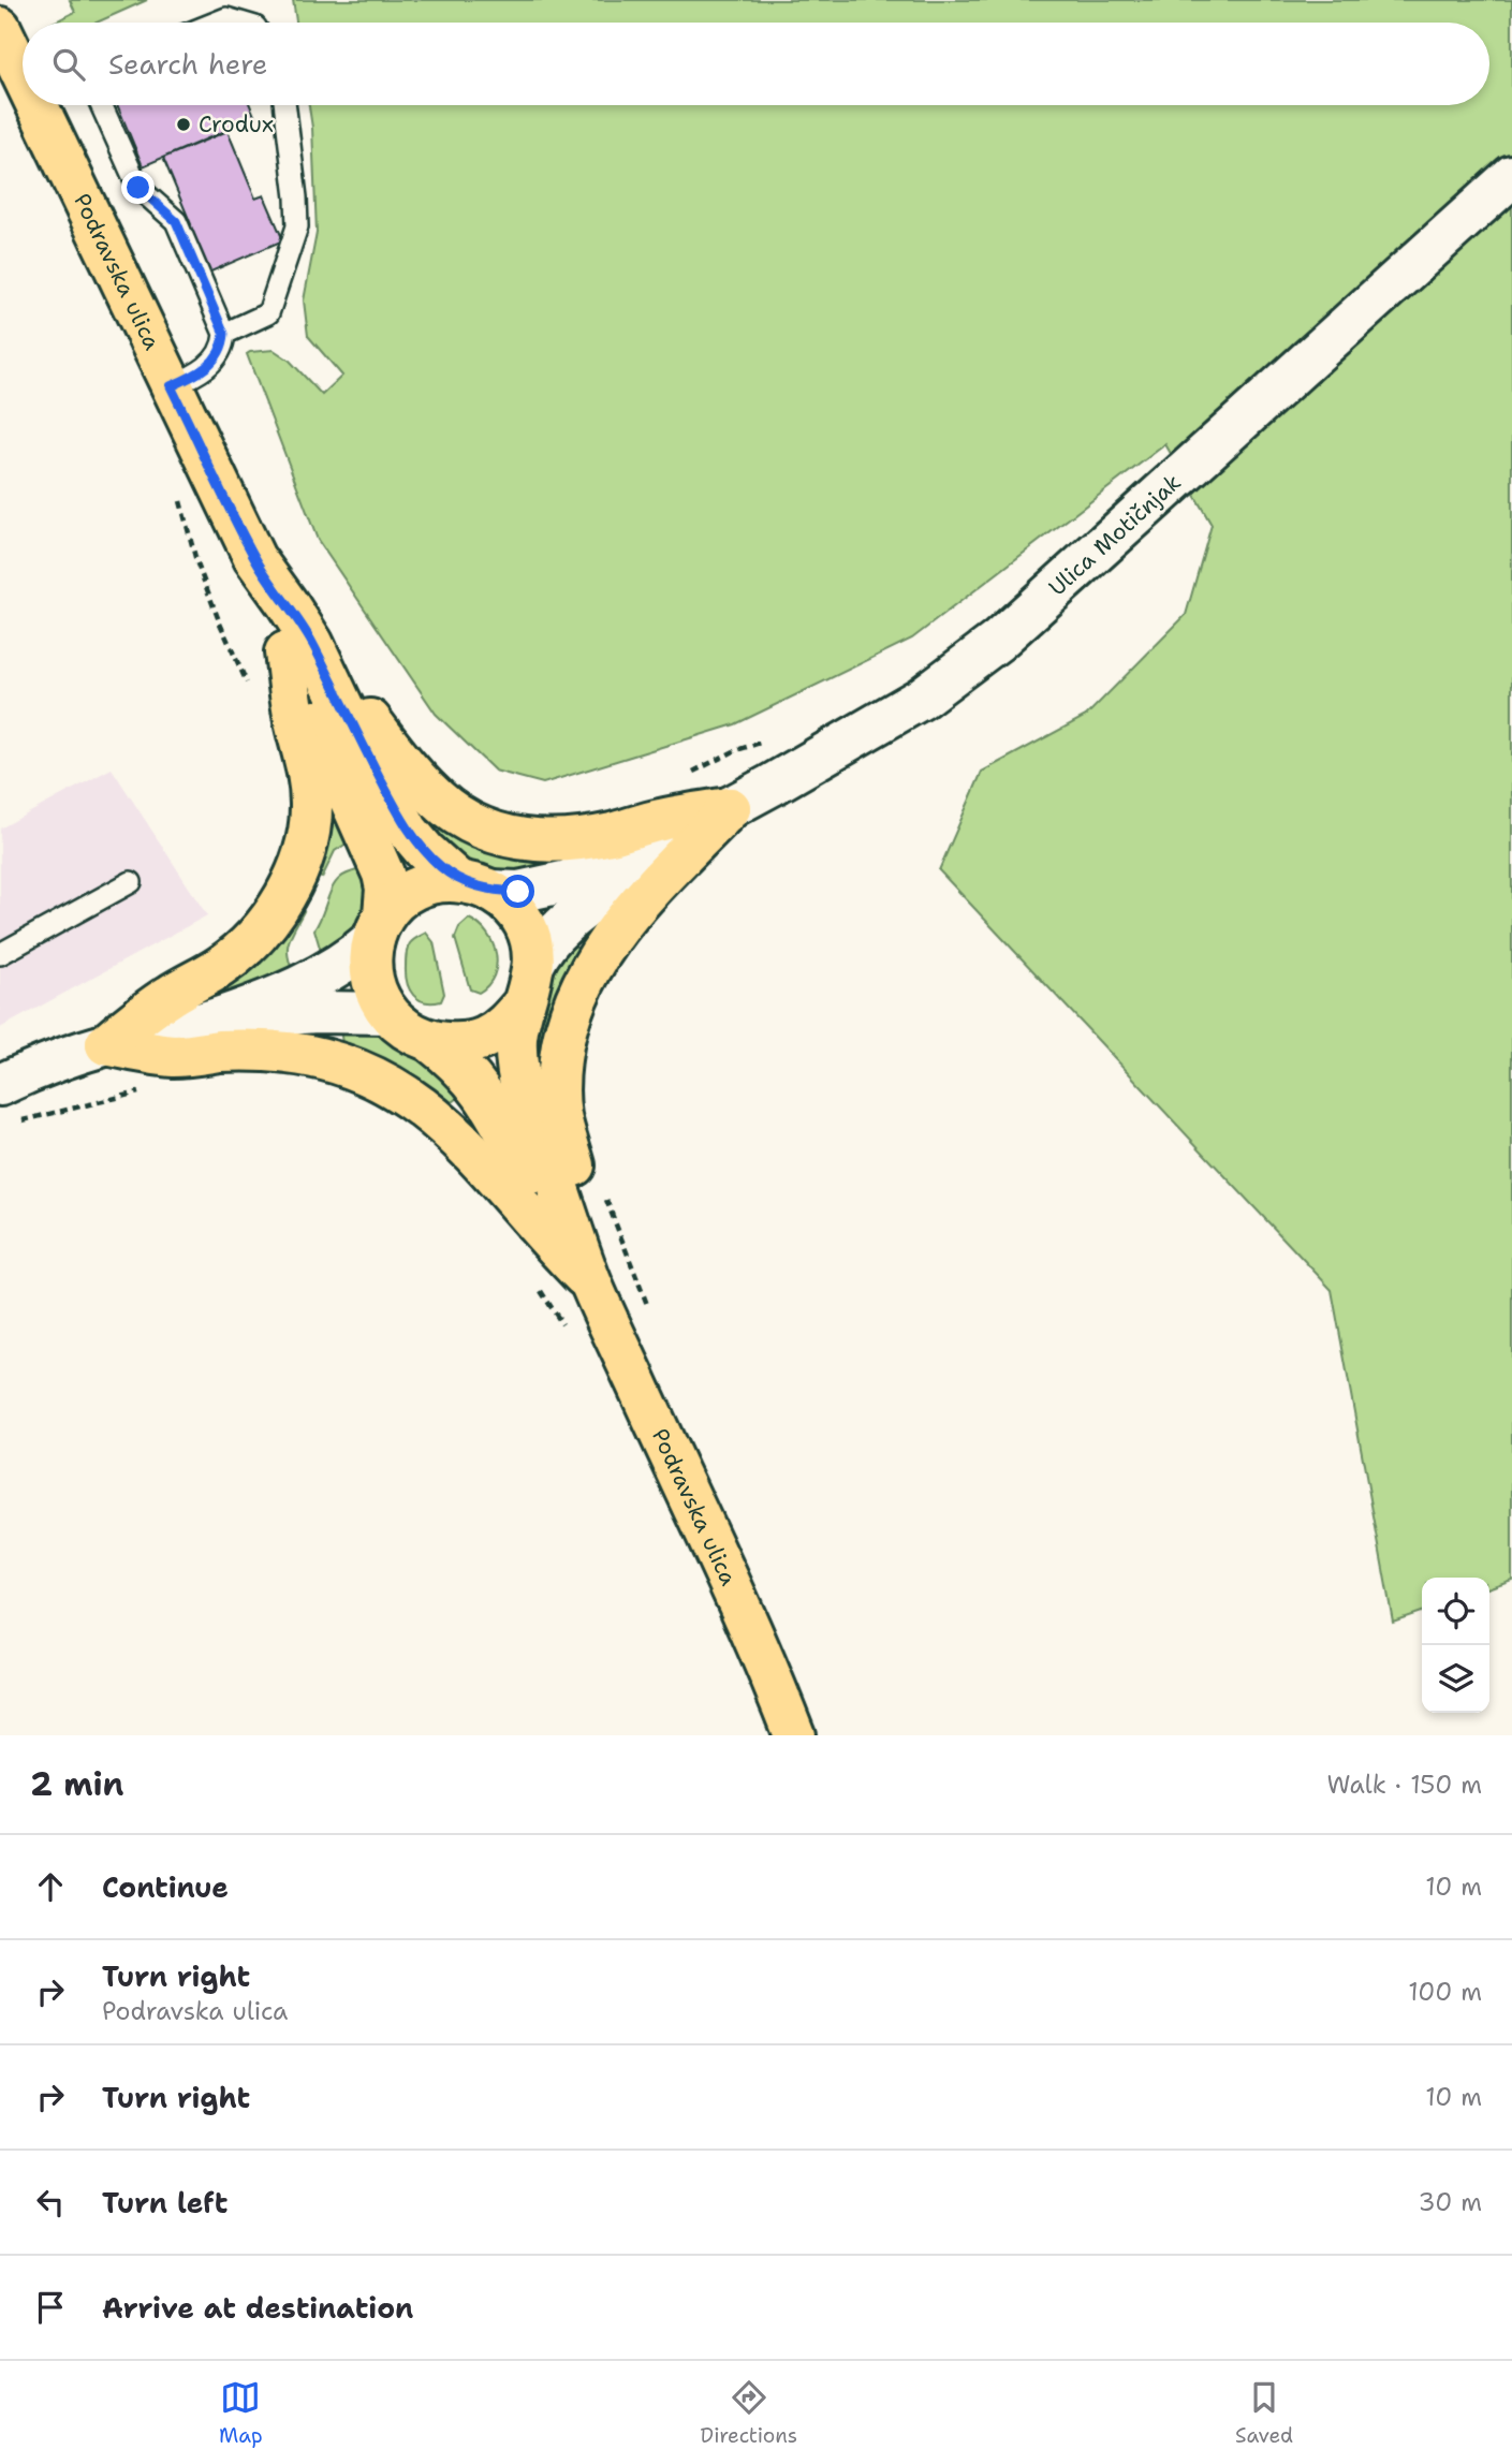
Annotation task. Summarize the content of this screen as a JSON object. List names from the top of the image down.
{
  "streets": {
    "main road": ["Podravska ulica", "Ulica Motičnjak"]
  },
  "crossings": [
    ["Podravska ulica", "Ulica Motičnjak"]
  ],
  "places": ["Crodux"],
  "page": {
    "search": "Search here",
    "heading": ["2 min", "Walk · 150 m"],
    "list": [
      ["Continue", "10 m"],
      ["Turn right", "Podravska ulica", "100 m"],
      ["Turn right", "10 m"],
      ["Turn left", "30 m"],
      "Arrive at destination"
    ],
    "nav": ["Map", "Directions", "Saved"]
  }
}
